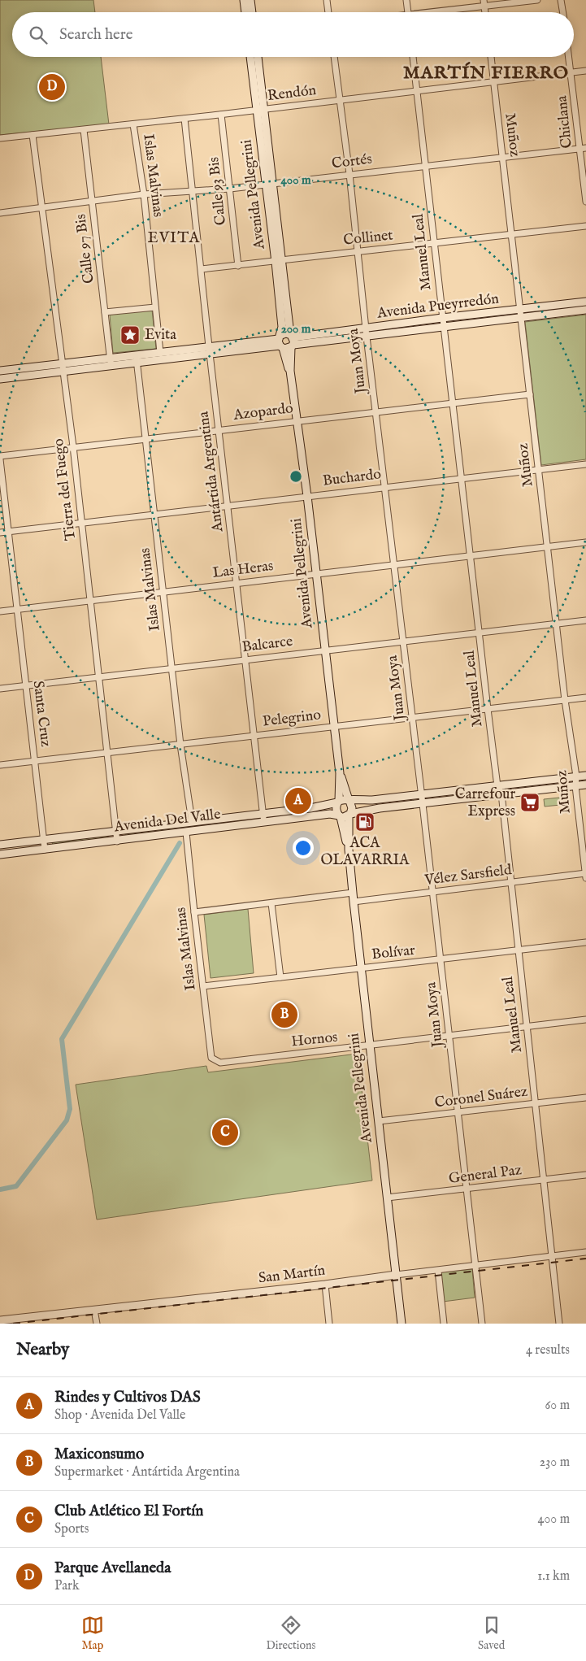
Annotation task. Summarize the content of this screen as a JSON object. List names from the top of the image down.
{
  "streets": {
    "main road": [
      "Avenida Pellegrini",
      "Avenida Pueyrredón",
      "Avenida Del Valle",
      "San Martín"
    ],
    "street": [
      "Rendón",
      "Chiclana",
      "Muñoz",
      "Cortés",
      "Islas Malvinas",
      "Calle 93 Bis",
      "Collinet",
      "Calle 97 Bis",
      "Manuel Leal",
      "Juan Moya",
      "Azopardo",
      "Antártida Argentina",
      "Buchardo",
      "Tierra del Fuego",
      "Las Heras",
      "Balcarce",
      "Santa Cruz",
      "Pelegrino",
      "Vélez Sarsfield",
      "Bolívar",
      "Hornos",
      "Coronel Suárez",
      "General Paz"
    ]
  },
  "crossings": [
    ["Rendón", "Chiclana"],
    ["Rendón", "Muñoz"],
    ["Rendón", "Islas Malvinas"],
    ["Rendón", "Calle 93 Bis"],
    ["Rendón", "Avenida Pellegrini"],
    ["Rendón", "Calle 97 Bis"],
    ["Rendón", "Manuel Leal"],
    ["Rendón", "Juan Moya"],
    ["Rendón", "Antártida Argentina"],
    ["Rendón", "Tierra del Fuego"],
    ["Chiclana", "Cortés"],
    ["Muñoz", "Cortés"],
    ["Muñoz", "Collinet"],
    ["Muñoz", "Avenida Pueyrredón"],
    ["Muñoz", "Azopardo"],
    ["Muñoz", "Buchardo"],
    ["Muñoz", "Las Heras"],
    ["Muñoz", "Balcarce"],
    ["Muñoz", "Pelegrino"],
    ["Muñoz", "Vélez Sarsfield"],
    ["Cortés", "Islas Malvinas"],
    ["Cortés", "Calle 93 Bis"],
    ["Cortés", "Avenida Pellegrini"],
    ["Cortés", "Calle 97 Bis"],
    ["Cortés", "Manuel Leal"],
    ["Cortés", "Juan Moya"],
    ["Cortés", "Antártida Argentina"],
    ["Cortés", "Tierra del Fuego"],
    ["Islas Malvinas", "Azopardo"],
    ["Islas Malvinas", "Buchardo"],
    ["Islas Malvinas", "Las Heras"],
    ["Islas Malvinas", "Balcarce"],
    ["Islas Malvinas", "Pelegrino"],
    ["Islas Malvinas", "Avenida Del Valle"],
    ["Islas Malvinas", "Bolívar"],
    ["Islas Malvinas", "Hornos"],
    ["Calle 93 Bis", "Collinet"],
    ["Avenida Pellegrini", "Collinet"],
    ["Avenida Pellegrini", "Avenida Pueyrredón"],
    ["Avenida Pellegrini", "Azopardo"],
    ["Avenida Pellegrini", "Buchardo"],
    ["Avenida Pellegrini", "Las Heras"],
    ["Avenida Pellegrini", "Balcarce"],
    ["Avenida Pellegrini", "Pelegrino"],
    ["Avenida Pellegrini", "Avenida Del Valle"],
    ["Avenida Pellegrini", "Vélez Sarsfield"],
    ["Avenida Pellegrini", "Bolívar"],
    ["Avenida Pellegrini", "Hornos"],
    ["Avenida Pellegrini", "Coronel Suárez"],
    ["Avenida Pellegrini", "General Paz"],
    ["Avenida Pellegrini", "San Martín"],
    ["Collinet", "Manuel Leal"],
    ["Collinet", "Juan Moya"],
    ["Collinet", "Antártida Argentina"],
    ["Manuel Leal", "Avenida Pueyrredón"],
    ["Manuel Leal", "Azopardo"],
    ["Manuel Leal", "Buchardo"],
    ["Manuel Leal", "Las Heras"],
    ["Manuel Leal", "Balcarce"],
    ["Manuel Leal", "Pelegrino"],
    ["Manuel Leal", "Vélez Sarsfield"],
    ["Manuel Leal", "Bolívar"],
    ["Manuel Leal", "Hornos"],
    ["Manuel Leal", "Coronel Suárez"],
    ["Manuel Leal", "General Paz"],
    ["Manuel Leal", "San Martín"],
    ["Avenida Pueyrredón", "Juan Moya"],
    ["Juan Moya", "Azopardo"],
    ["Juan Moya", "Buchardo"],
    ["Juan Moya", "Las Heras"],
    ["Juan Moya", "Balcarce"],
    ["Juan Moya", "Pelegrino"],
    ["Juan Moya", "Vélez Sarsfield"],
    ["Juan Moya", "Bolívar"],
    ["Juan Moya", "Hornos"],
    ["Juan Moya", "Coronel Suárez"],
    ["Juan Moya", "General Paz"],
    ["Juan Moya", "San Martín"],
    ["Azopardo", "Antártida Argentina"],
    ["Azopardo", "Tierra del Fuego"],
    ["Antártida Argentina", "Buchardo"],
    ["Antártida Argentina", "Las Heras"],
    ["Antártida Argentina", "Balcarce"],
    ["Antártida Argentina", "Pelegrino"],
    ["Antártida Argentina", "Avenida Del Valle"],
    ["Buchardo", "Tierra del Fuego"],
    ["Buchardo", "Santa Cruz"],
    ["Tierra del Fuego", "Las Heras"],
    ["Tierra del Fuego", "Balcarce"],
    ["Tierra del Fuego", "Pelegrino"],
    ["Tierra del Fuego", "Avenida Del Valle"],
    ["Las Heras", "Santa Cruz"],
    ["Balcarce", "Santa Cruz"],
    ["Santa Cruz", "Pelegrino"],
    ["Santa Cruz", "Avenida Del Valle"]
  ],
  "districts": ["MARTÍN FIERRO", "EVITA"],
  "places": {
    "place": ["Evita"],
    "supermarket": ["Carrefour Express"],
    "fuel station": ["ACA OLAVARRIA"]
  },
  "page": {
    "search": "Search here",
    "pins": [
      "D",
      "A",
      "B",
      "C"
    ],
    "heading": ["Nearby", "4 results"],
    "list": [
      {
        "mark": "A",
        "name": "Rindes y Cultivos DAS",
        "note": "Shop · Avenida Del Valle",
        "value": "60 m"
      },
      {
        "mark": "B",
        "name": "Maxiconsumo",
        "note": "Supermarket · Antártida Argentina",
        "value": "230 m"
      },
      {
        "mark": "C",
        "name": "Club Atlético El Fortín",
        "note": "Sports",
        "value": "400 m"
      },
      {
        "mark": "D",
        "name": "Parque Avellaneda",
        "note": "Park",
        "value": "1.1 km"
      }
    ],
    "nav": ["Map", "Directions", "Saved"]
  },
  "rings": ["400 m", "200 m"]
}
